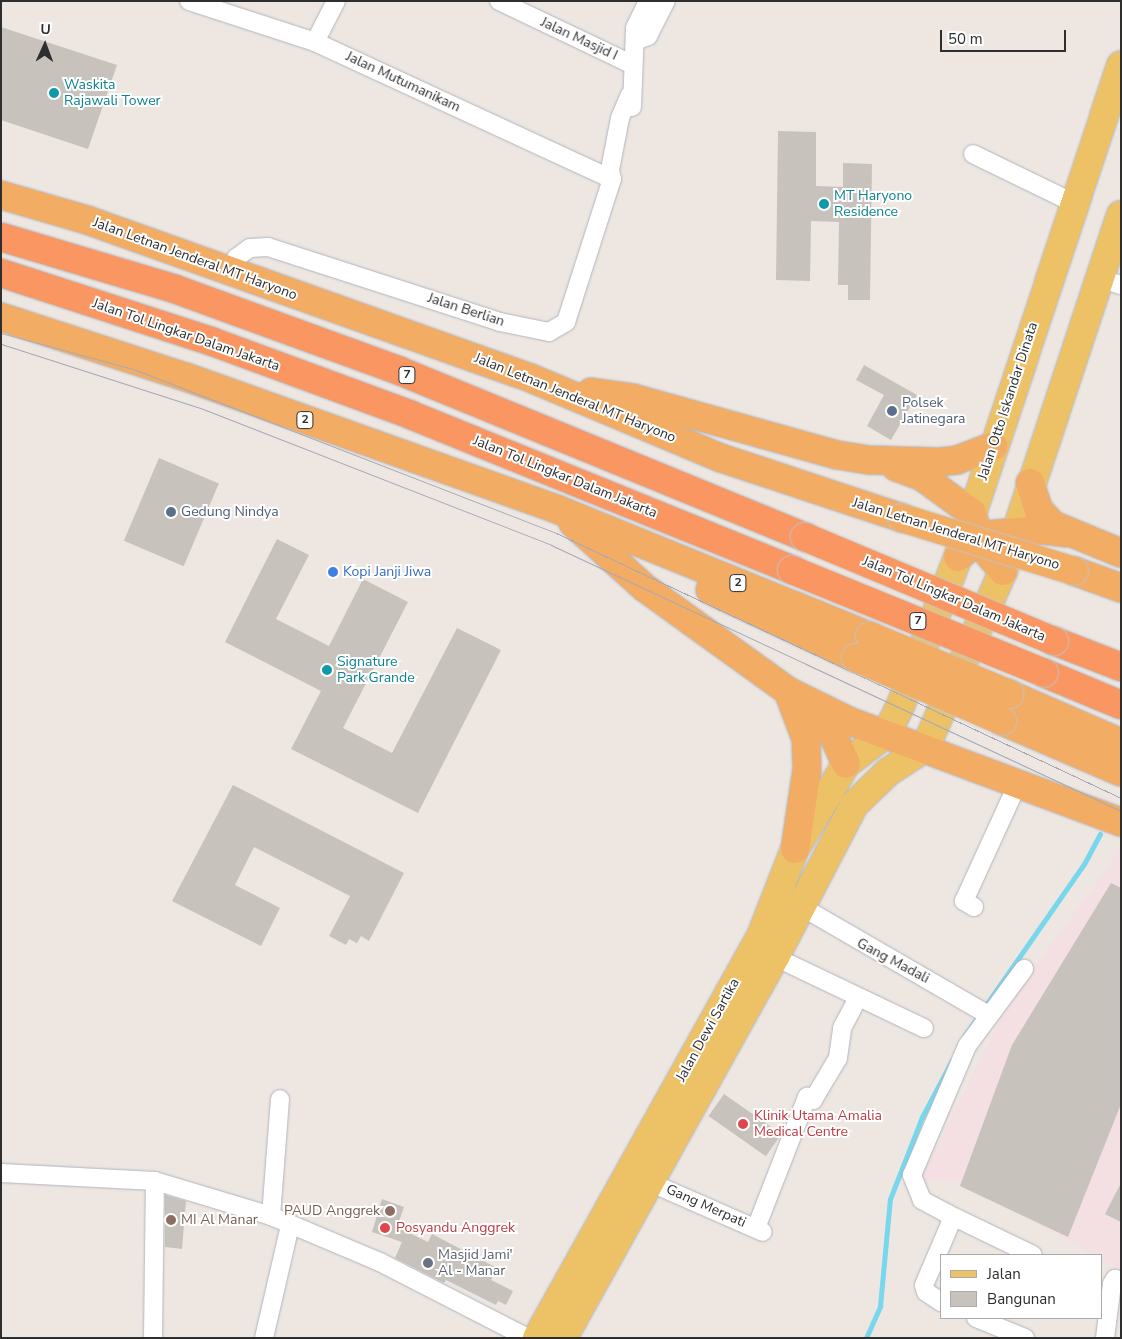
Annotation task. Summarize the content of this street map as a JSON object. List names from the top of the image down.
{
  "streets": {
    "highway": [
      "Jalan Letnan Jenderal MT Haryono",
      "Jalan Tol Lingkar Dalam Jakarta",
      "7",
      "2"
    ],
    "main road": ["Jalan Otto Iskandar Dinata", "Jalan Dewi Sartika"],
    "street": [
      "Jalan Masjid I",
      "Jalan Mutumanikam",
      "Jalan Berlian",
      "Gang Madali",
      "Gang Merpati"
    ]
  },
  "crossings": [
    ["Jalan Masjid I", "Jalan Berlian"],
    ["Jalan Mutumanikam", "Jalan Berlian"],
    ["Jalan Letnan Jenderal MT Haryono", "Jalan Berlian"],
    ["Jalan Otto Iskandar Dinata", "Jalan Dewi Sartika"],
    ["Gang Madali", "Jalan Dewi Sartika"],
    ["Jalan Dewi Sartika", "Gang Merpati"]
  ],
  "places": [
    "Waskita Rajawali Tower",
    "MT Haryono Residence",
    "Polsek Jatinegara",
    "Gedung Nindya",
    "Kopi Janji Jiwa",
    "Signature Park Grande",
    "Klinik Utama Amalia Medical Centre",
    "PAUD Anggrek",
    "MI Al Manar",
    "Posyandu Anggrek",
    "Masjid Jami' Al - Manar"
  ],
  "legend": ["Jalan", "Bangunan"],
  "scale_bar": "50 m",
  "north": "top"
}
